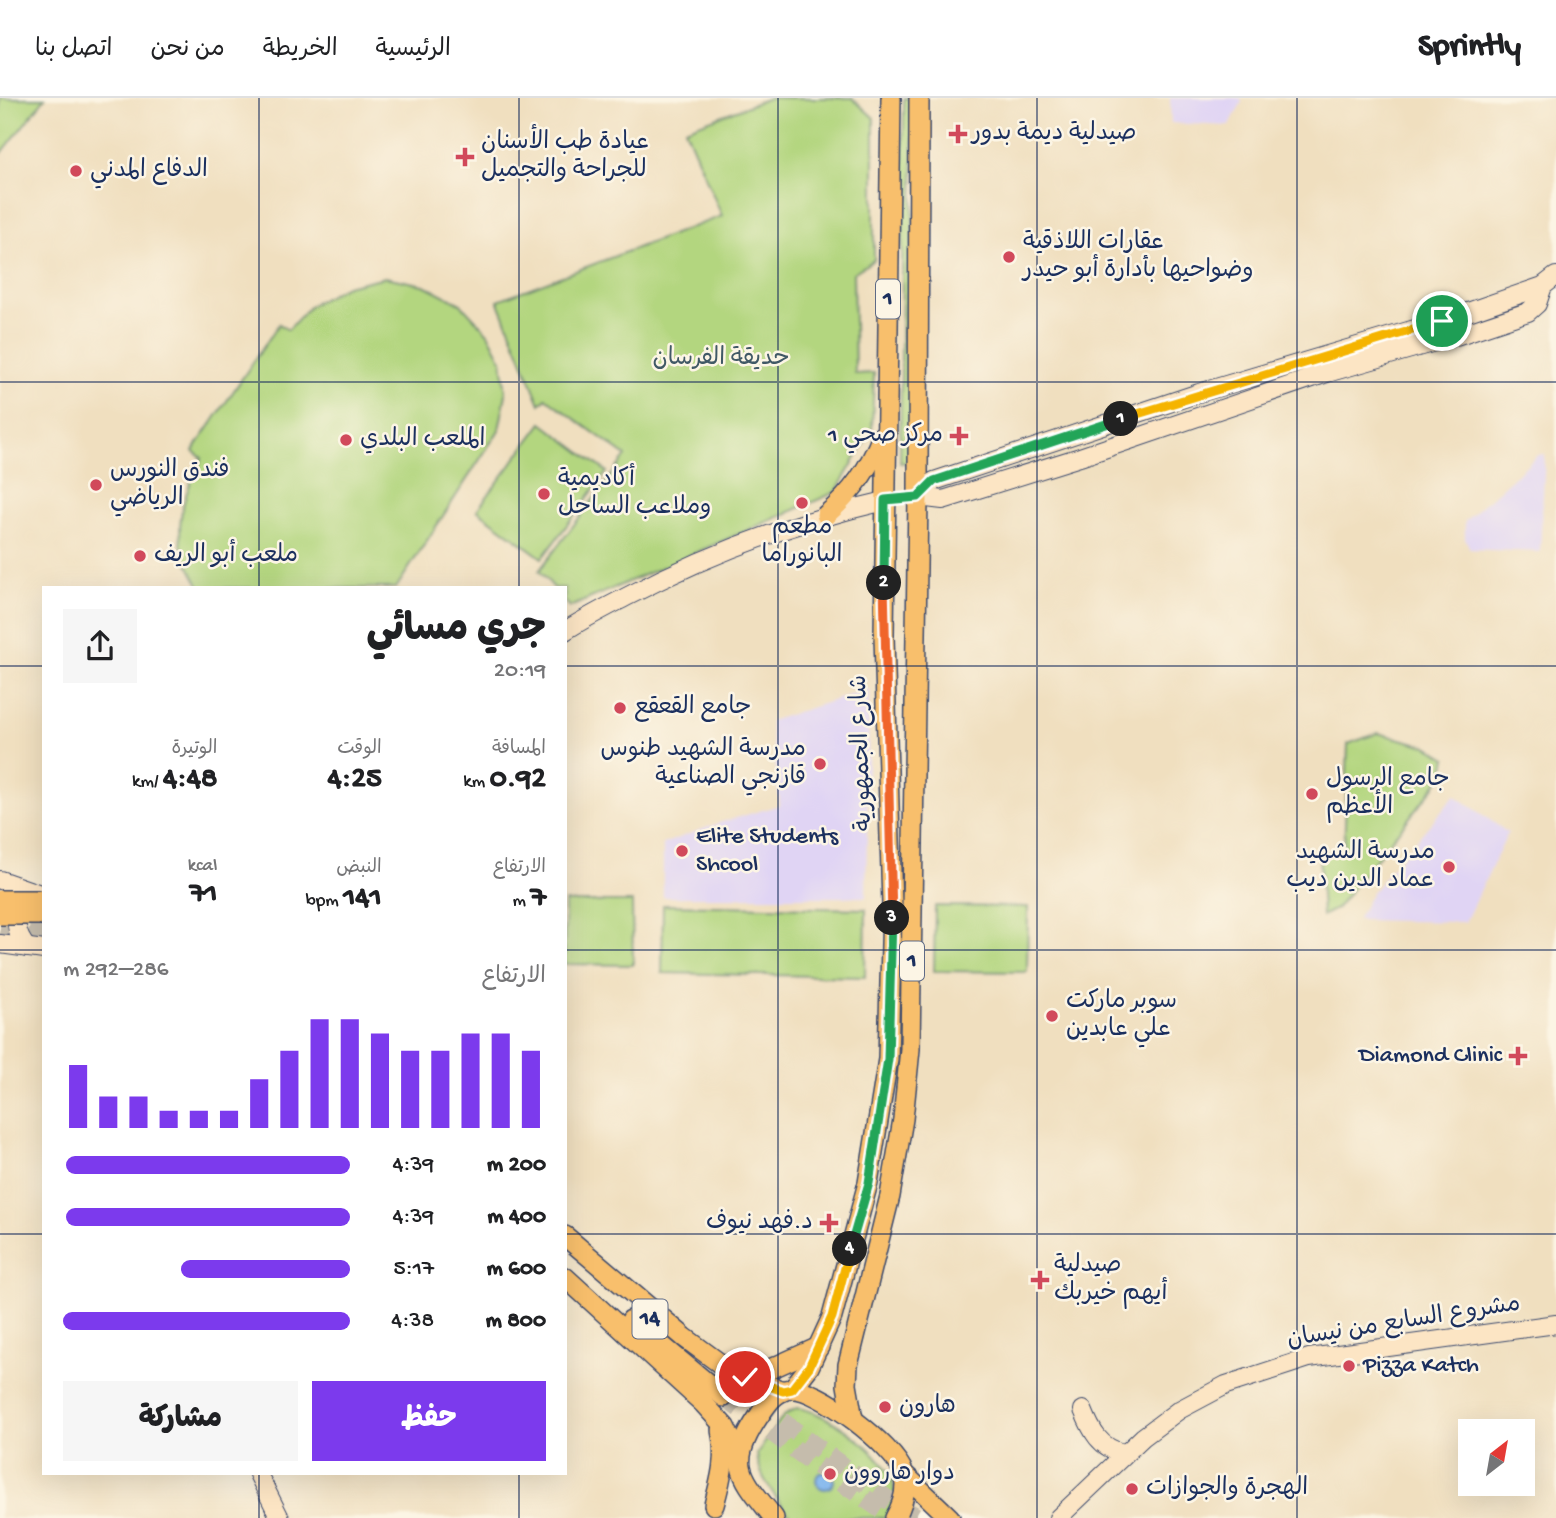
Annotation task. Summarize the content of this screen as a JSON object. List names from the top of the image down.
{
  "streets": {
    "main road": ["1", "شارع الجمهورية", "14"],
    "street": ["مشروع السابع من نيسان"]
  },
  "parks": ["حديقة الفرسان"],
  "places": {
    "health": [
      "صيدلية ديمة بدور",
      "عيادة طب الأسنان للجراحة والتجميل",
      "مركز صحي 1",
      "Diamond Clinic",
      "د.فهد نيوف",
      "صيدلية أيهم خيربك"
    ],
    "other": [
      "الدفاع المدني",
      "عقارات اللاذقية وضواحيها بأدارة أبو حيدر",
      "الملعب البلدي",
      "فندق النورس الرياضي",
      "أكاديمية وملاعب الساحل",
      "مطعم البانوراما",
      "ملعب أبو الريف",
      "جامع القعقع",
      "مدرسة الشهيد طنوس قازنجي الصناعية",
      "جامع الرسول الأعظم",
      "Elite Students Shcool",
      "مدرسة الشهيد عماد الدين ديب",
      "سوبر ماركت علي عابدين",
      "Pizza Katch",
      "هارون",
      "دوار هاروون",
      "الهجرة والجوازات"
    ]
  },
  "north": "top right",
  "page": {
    "header": "Sprintly",
    "nav": [
      "الرئيسية",
      "الخريطة",
      "من نحن",
      "اتصل بنا"
    ],
    "pins": [
      "1",
      "2",
      "3",
      "4"
    ],
    "heading": ["جري مسائي", "20:19"],
    "stats": [
      ["المسافة", "0.92 km"],
      ["الوقت", "4:25"],
      ["الوتيرة", "4:48 /km"],
      ["الارتفاع", "7 m"],
      ["النبض", "141 bpm"],
      ["kcal", "71"]
    ],
    "chart": ["الارتفاع", "286–292 m"],
    "list": [
      {
        "name": "200 m",
        "note": "4:39"
      },
      {
        "name": "400 m",
        "note": "4:39"
      },
      {
        "name": "600 m",
        "note": "5:17"
      },
      {
        "name": "800 m",
        "note": "4:38"
      }
    ],
    "buttons": ["حفظ", "مشاركة"]
  }
}
